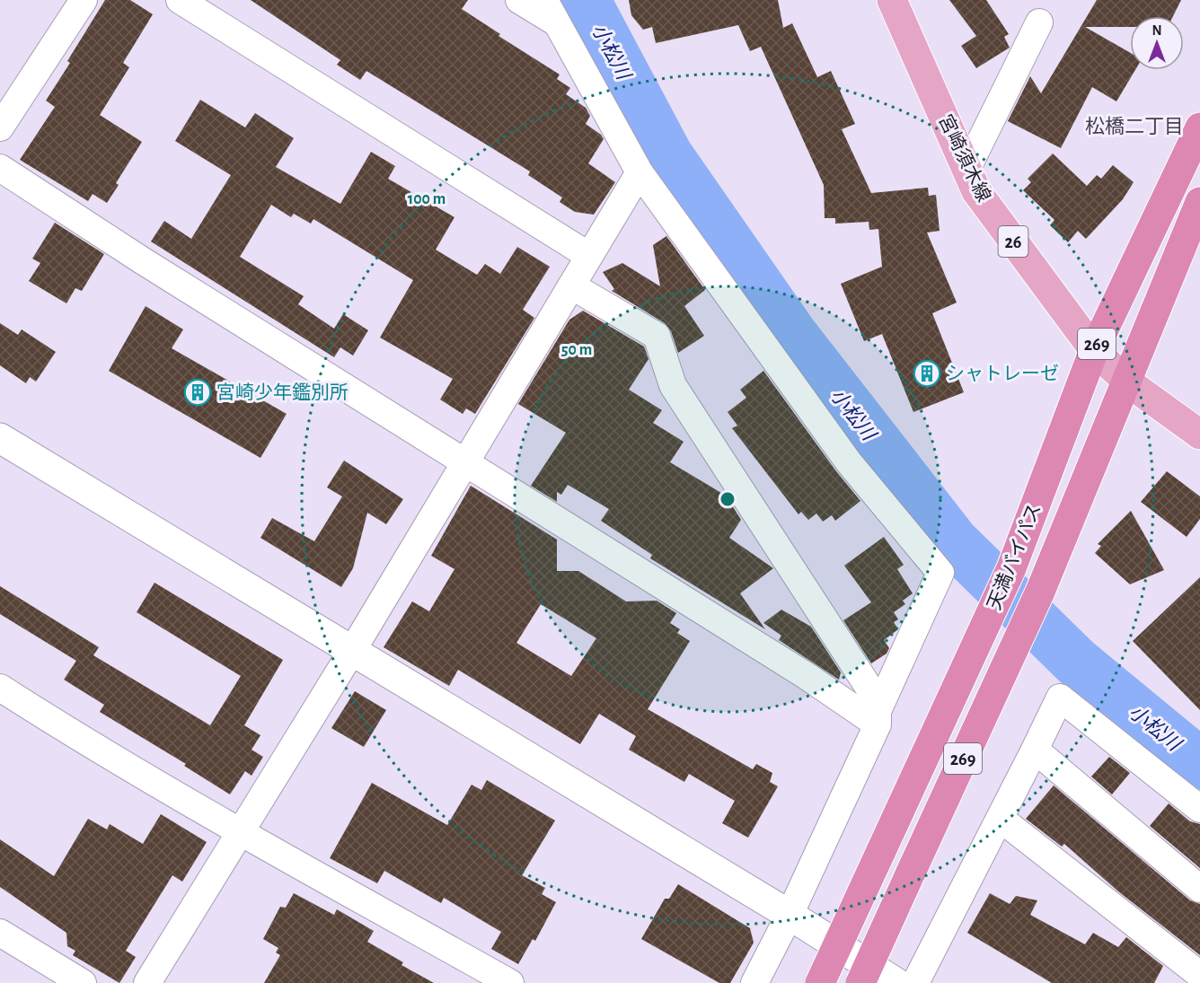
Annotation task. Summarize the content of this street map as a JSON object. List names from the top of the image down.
{
  "streets": {
    "highway": ["269", "天満バイパス"],
    "main road": ["宮崎須木線", "26"]
  },
  "crossings": [
    ["宮崎須木線", "天満バイパス"]
  ],
  "districts": ["松橋二丁目"],
  "water": ["小松川"],
  "places": {
    "building": ["シャトレーゼ", "宮崎少年鑑別所"]
  },
  "north": "top",
  "rings": ["100 m", "50 m"]
}
